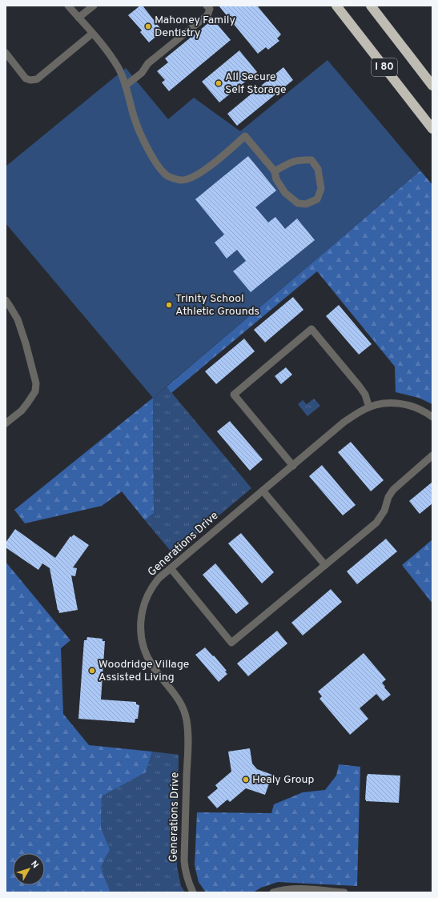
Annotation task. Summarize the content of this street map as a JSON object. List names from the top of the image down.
{
  "streets": {
    "highway": ["I 80"],
    "street": ["Generations Drive"]
  },
  "places": [
    "Mahoney Family Dentistry",
    "All Secure Self Storage",
    "Trinity School Athletic Grounds",
    "Woodridge Village Assisted Living",
    "Healy Group"
  ],
  "north": "top right"
}
